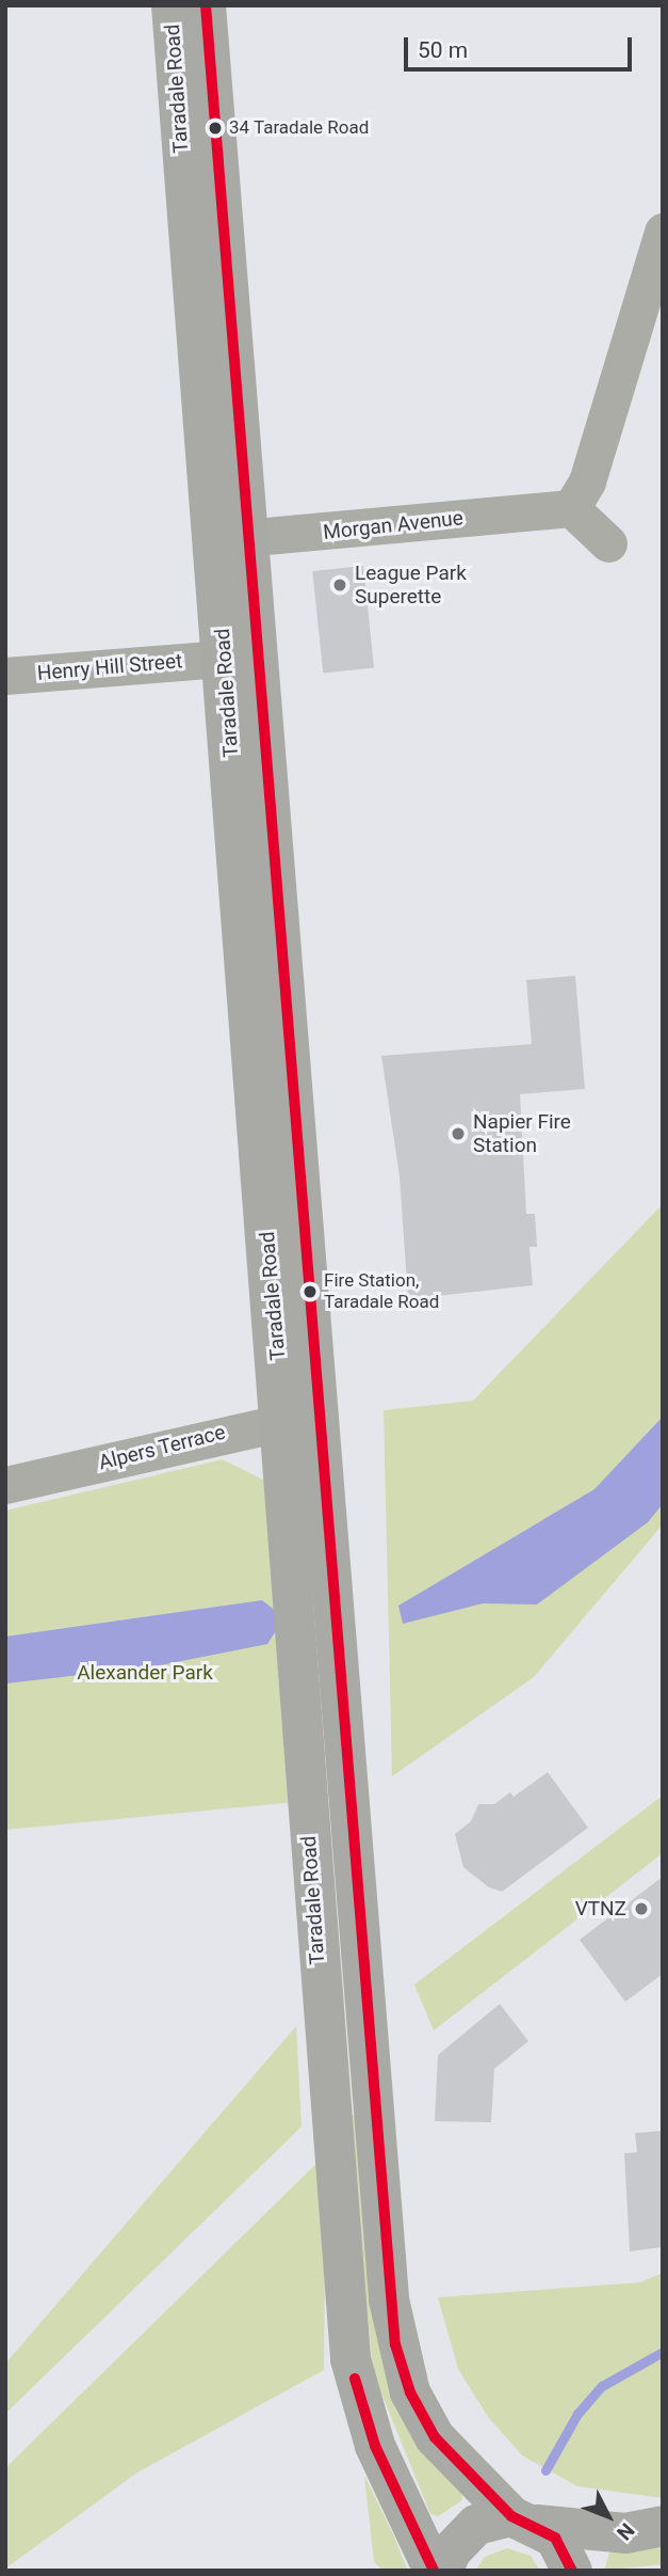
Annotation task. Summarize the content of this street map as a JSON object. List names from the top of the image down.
{
  "streets": {
    "highway": ["Taradale Road"],
    "street": ["Morgan Avenue", "Henry Hill Street", "Alpers Terrace"]
  },
  "crossings": [
    ["Taradale Road", "Morgan Avenue"],
    ["Taradale Road", "Henry Hill Street"],
    ["Taradale Road", "Alpers Terrace"]
  ],
  "parks": ["Alexander Park"],
  "places": [
    "34 Taradale Road",
    "League Park Superette",
    "Napier Fire Station",
    "Fire Station, Taradale Road",
    "VTNZ"
  ],
  "scale_bar": "50 m",
  "north": "bottom right"
}
